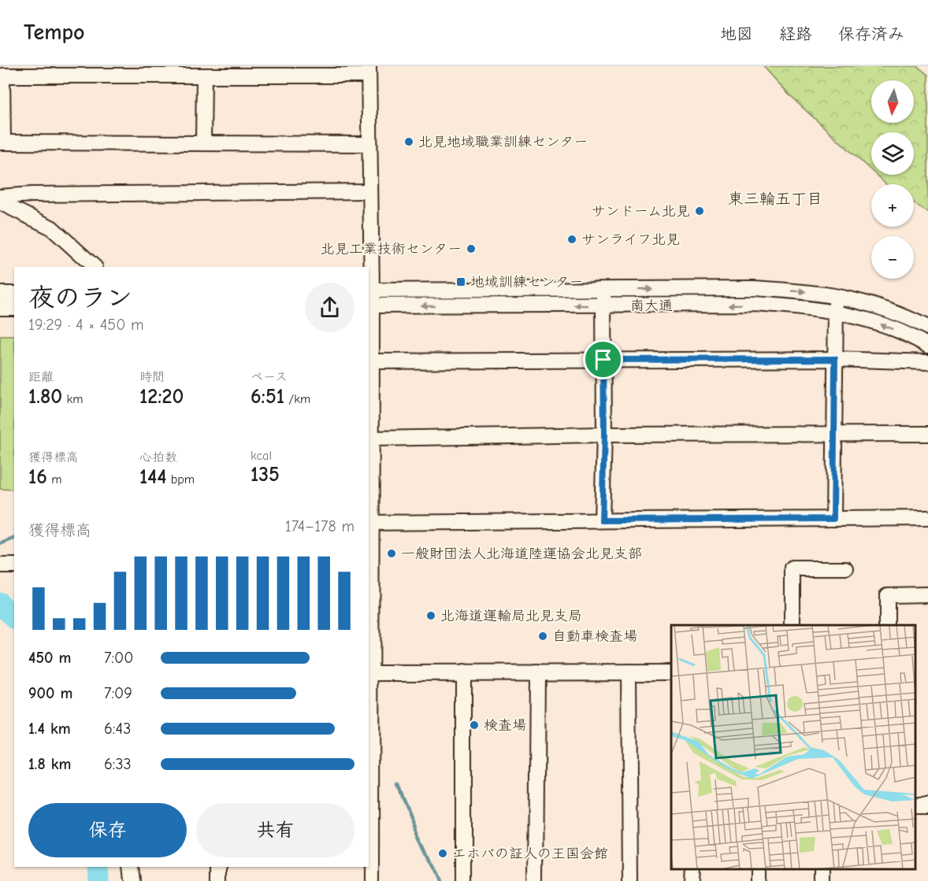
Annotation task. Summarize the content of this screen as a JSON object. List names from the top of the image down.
{
  "streets": {
    "street": ["南大通"]
  },
  "districts": ["東三輪五丁目"],
  "places": {
    "other": [
      "北見地域職業訓練センター",
      "サンドーム北見",
      "サンライフ北見",
      "北見工業技術センター",
      "一般財団法人北海道陸運協会北見支部",
      "北海道運輸局北見支局",
      "自動車検査場",
      "検査場",
      "エホバの証人の王国会館"
    ],
    "transit": ["地域訓練センター"]
  },
  "north": "bottom",
  "page": {
    "header": "Tempo",
    "nav": ["地図", "経路", "保存済み"],
    "map_buttons": ["+", "−"],
    "heading": ["夜のラン", "19:29 · 4 × 450 m"],
    "stats": [
      ["距離", "1.80 km"],
      ["時間", "12:20"],
      ["ペース", "6:51 /km"],
      ["獲得標高", "16 m"],
      ["心拍数", "144 bpm"],
      ["kcal", "135"]
    ],
    "chart": ["獲得標高", "174–178 m"],
    "list": [
      {
        "name": "450 m",
        "note": "7:00"
      },
      {
        "name": "900 m",
        "note": "7:09"
      },
      {
        "name": "1.4 km",
        "note": "6:43"
      },
      {
        "name": "1.8 km",
        "note": "6:33"
      }
    ],
    "buttons": ["保存", "共有"]
  }
}
